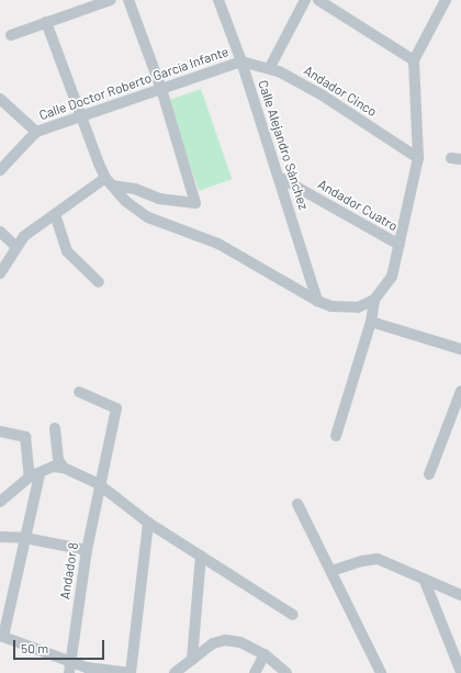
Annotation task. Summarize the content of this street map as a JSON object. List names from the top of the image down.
{
  "streets": {
    "street": [
      "Calle Doctor Roberto García Infante",
      "Andador Cinco",
      "Calle Alejandro Sánchez",
      "Andador Cuatro",
      "Andador 8"
    ]
  },
  "crossings": [
    ["Calle Doctor Roberto García Infante", "Andador Cinco"],
    ["Calle Doctor Roberto García Infante", "Calle Alejandro Sánchez"],
    ["Andador Cinco", "Calle Alejandro Sánchez"],
    ["Calle Alejandro Sánchez", "Andador Cuatro"]
  ],
  "scale_bar": "50 m"
}
